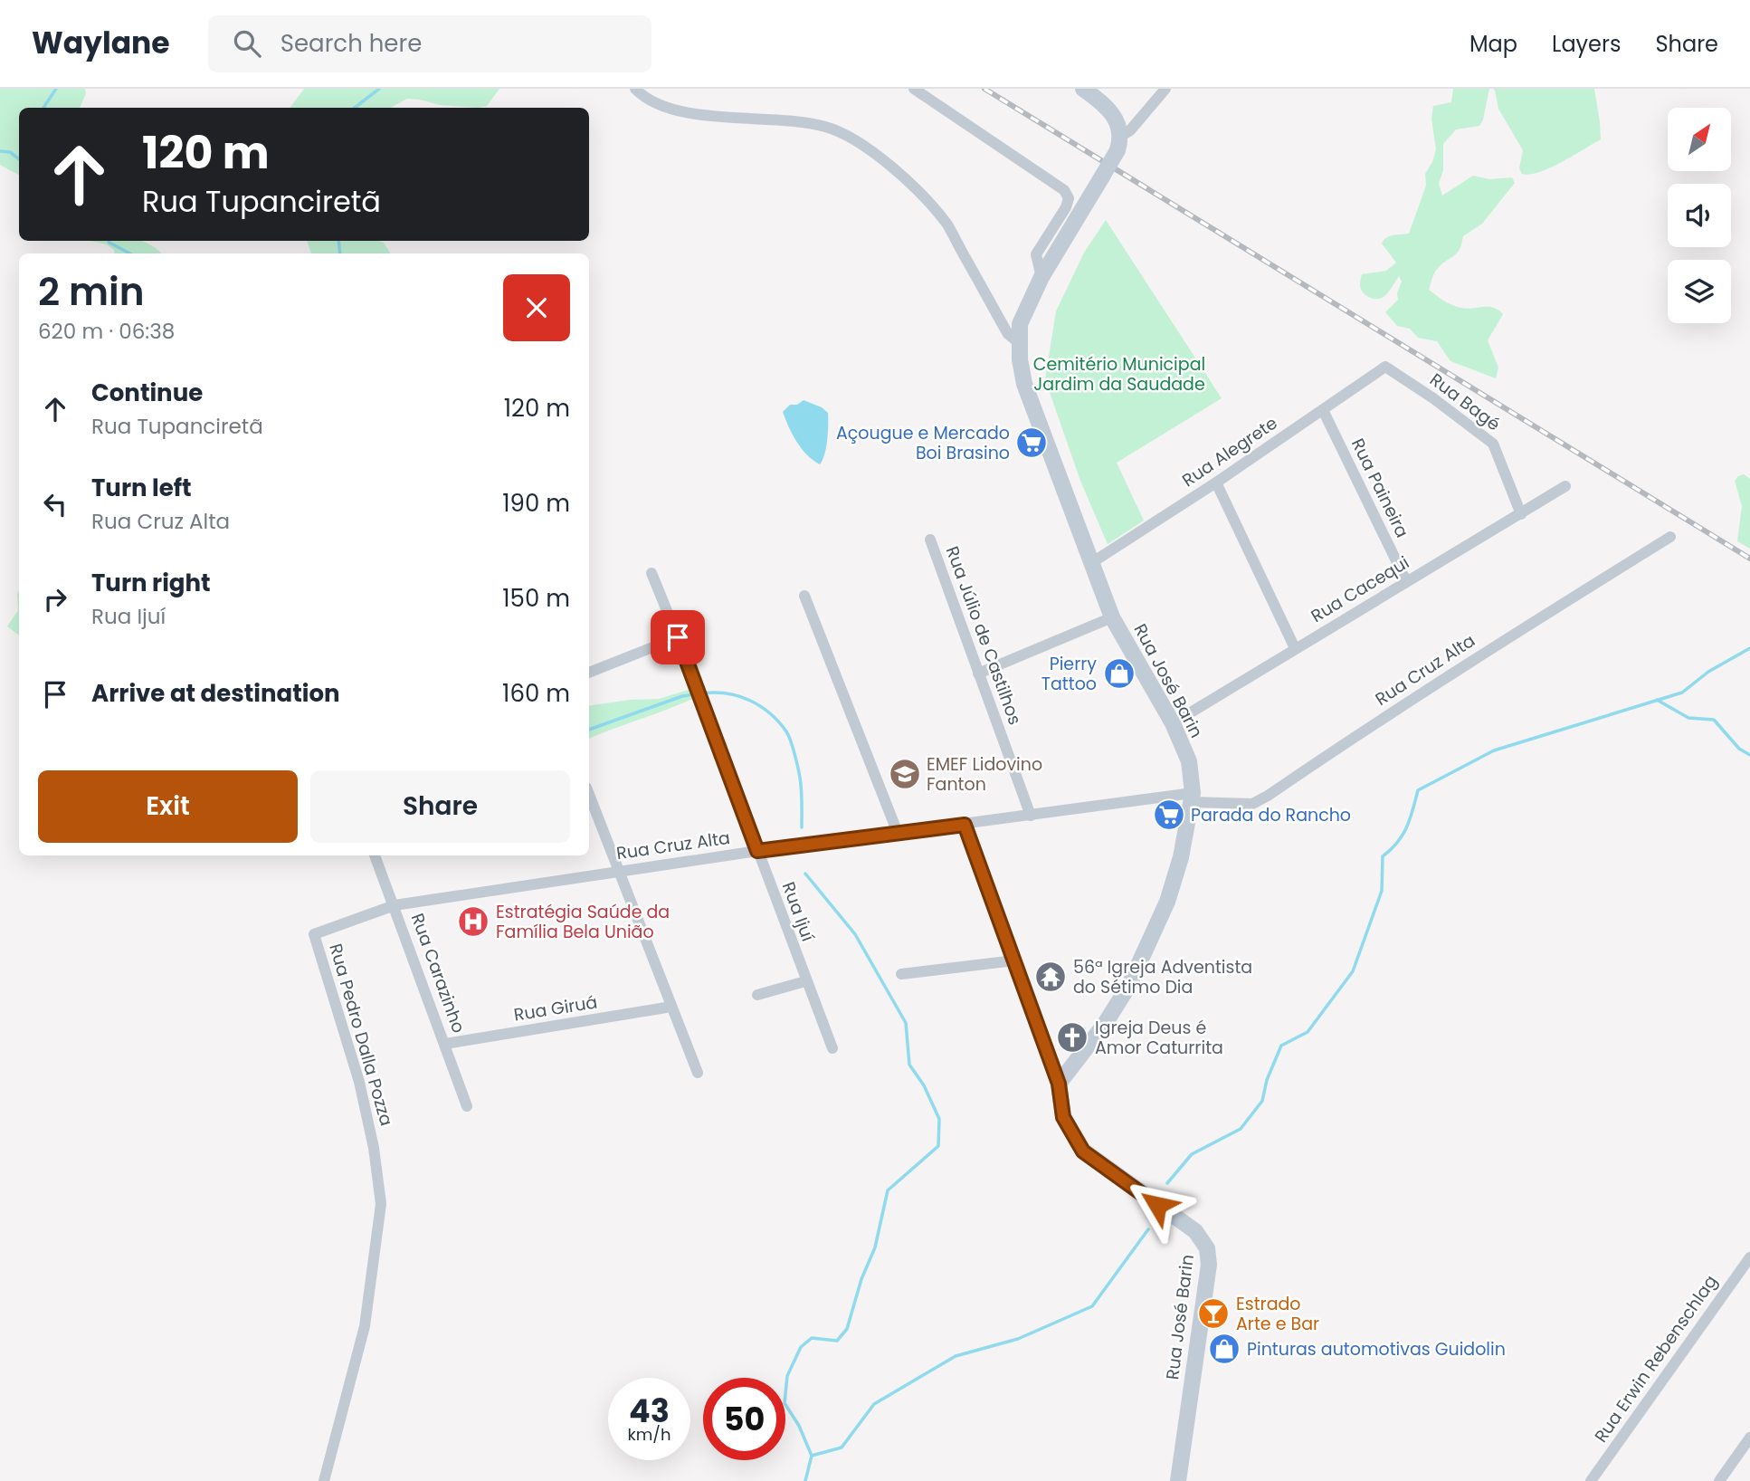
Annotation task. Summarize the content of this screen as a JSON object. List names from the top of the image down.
{
  "streets": {
    "main road": ["Rua José Barin"],
    "street": [
      "Rua Bagé",
      "Rua Alegrete",
      "Rua Paineira",
      "Rua Cacequi",
      "Rua Júlio de Castilhos",
      "Rua Cruz Alta",
      "Rua Ijuí",
      "Rua Carazinho",
      "Rua Giruá",
      "Rua Pedro Dalla Pozza",
      "Rua Erwin Rebenschlag"
    ]
  },
  "crossings": [
    ["Rua Bagé", "Rua Alegrete"],
    ["Rua Bagé", "Rua Cacequi"],
    ["Rua Alegrete", "Rua Paineira"],
    ["Rua Alegrete", "Rua José Barin"],
    ["Rua Paineira", "Rua Cacequi"],
    ["Rua Cacequi", "Rua José Barin"],
    ["Rua Júlio de Castilhos", "Rua Cruz Alta"],
    ["Rua Cruz Alta", "Rua José Barin"],
    ["Rua Cruz Alta", "Rua Ijuí"],
    ["Rua Cruz Alta", "Rua Carazinho"],
    ["Rua Cruz Alta", "Rua Pedro Dalla Pozza"],
    ["Rua Carazinho", "Rua Giruá"]
  ],
  "parks": ["Cemitério Municipal Jardim da Saudade"],
  "places": {
    "supermarket": ["Açougue e Mercado Boi Brasino", "Parada do Rancho"],
    "shop": ["Pierry Tattoo", "Pinturas automotivas Guidolin"],
    "school or university": ["EMEF Lidovino Fanton"],
    "hospital": ["Estratégia Saúde da Família Bela União"],
    "temple": ["56ª Igreja Adventista do Sétimo Dia"],
    "church": ["Igreja Deus é Amor Caturrita"],
    "bar": ["Estrado Arte e Bar"]
  },
  "north": "top right",
  "page": {
    "header": "Waylane",
    "search": "Search here",
    "nav": ["Map", "Layers", "Share"],
    "turn": ["120 m", "Rua Tupanciretã"],
    "heading": ["2 min", "620 m · 06:38"],
    "list": [
      {
        "name": "Continue",
        "note": "Rua Tupanciretã",
        "value": "120 m"
      },
      {
        "name": "Turn left",
        "note": "Rua Cruz Alta",
        "value": "190 m"
      },
      {
        "name": "Turn right",
        "note": "Rua Ijuí",
        "value": "150 m"
      },
      {
        "name": "Arrive at destination",
        "value": "160 m"
      }
    ],
    "buttons": ["Exit", "Share"],
    "speed": "43 km/h",
    "limit": "50"
  }
}
